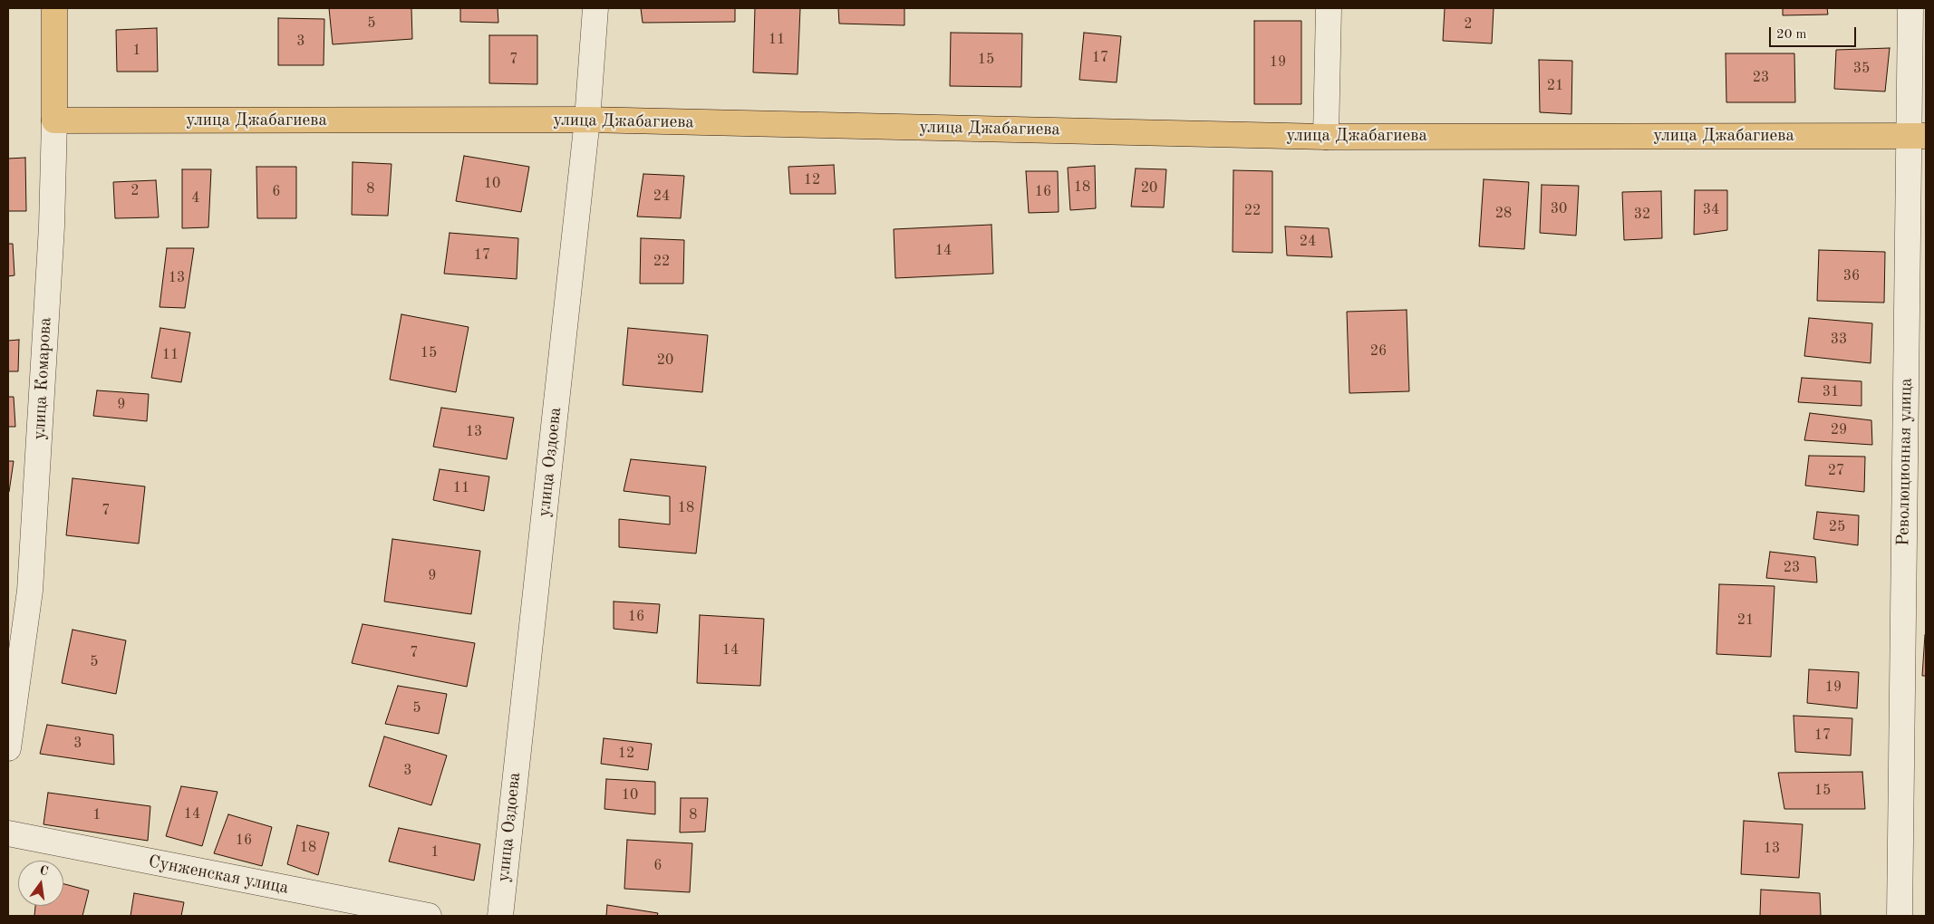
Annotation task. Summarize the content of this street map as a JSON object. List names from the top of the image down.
{
  "streets": {
    "main road": ["улица Джабагиева", "улица Комарова"],
    "street": ["улица Оздоева", "Революционная улица", "Сунженская улица"]
  },
  "crossings": [
    ["улица Джабагиева", "улица Комарова"],
    ["улица Джабагиева", "улица Оздоева"],
    ["улица Джабагиева", "Революционная улица"]
  ],
  "house_numbers": [
    "5",
    "2",
    "11",
    "3",
    "1",
    "17",
    "7",
    "15",
    "19",
    "35",
    "23",
    "21",
    "12",
    "10",
    "18",
    "20",
    "8",
    "2",
    "6",
    "16",
    "24",
    "4",
    "30",
    "34",
    "22",
    "28",
    "32",
    "24",
    "14",
    "17",
    "22",
    "36",
    "13",
    "33",
    "26",
    "15",
    "11",
    "20",
    "31",
    "9",
    "29",
    "13",
    "27",
    "11",
    "18",
    "7",
    "25",
    "23",
    "9",
    "16",
    "21",
    "14",
    "7",
    "5",
    "19",
    "5",
    "17",
    "3",
    "12",
    "3",
    "15",
    "10",
    "14",
    "1",
    "8",
    "16",
    "18",
    "13",
    "1",
    "6"
  ],
  "scale_bar": "20 m",
  "north": "top"
}
